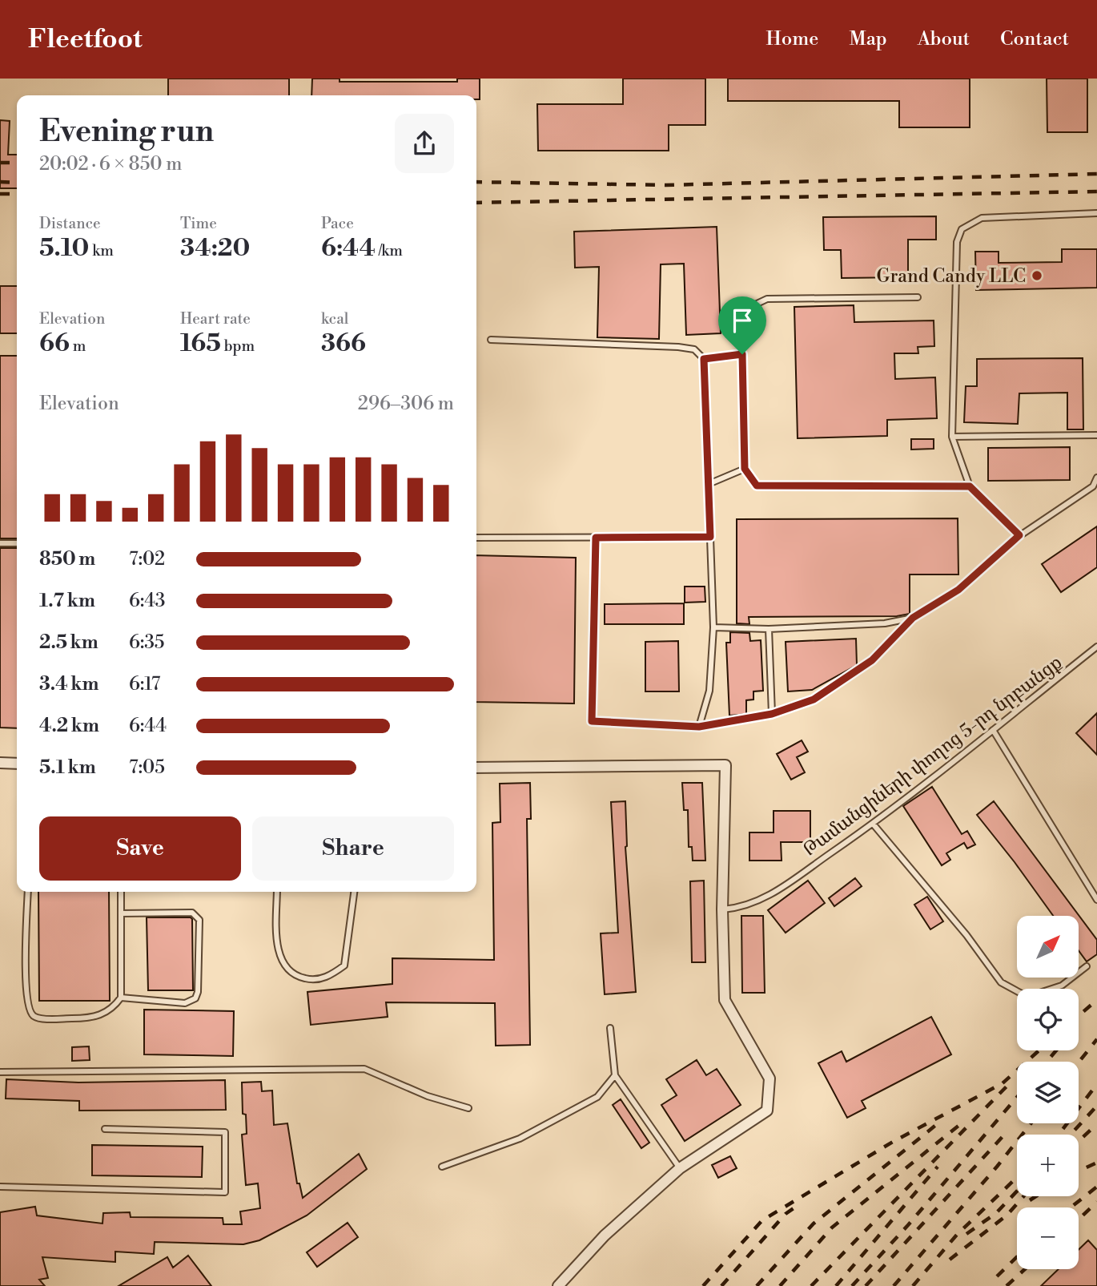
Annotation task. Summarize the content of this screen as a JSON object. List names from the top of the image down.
{
  "streets": {
    "lane": ["Թամանցիների փողոց 5-րդ նրբանցք"]
  },
  "places": ["Grand Candy LLC"],
  "north": "top right",
  "page": {
    "header": "Fleetfoot",
    "nav": [
      "Home",
      "Map",
      "About",
      "Contact"
    ],
    "heading": ["Evening run", "20:02 · 6 × 850 m"],
    "stats": [
      ["Distance", "5.10 km"],
      ["Time", "34:20"],
      ["Pace", "6:44 /km"],
      ["Elevation", "66 m"],
      ["Heart rate", "165 bpm"],
      ["kcal", "366"]
    ],
    "chart": ["Elevation", "296–306 m"],
    "list": [
      {
        "name": "850 m",
        "note": "7:02"
      },
      {
        "name": "1.7 km",
        "note": "6:43"
      },
      {
        "name": "2.5 km",
        "note": "6:35"
      },
      {
        "name": "3.4 km",
        "note": "6:17"
      },
      {
        "name": "4.2 km",
        "note": "6:44"
      },
      {
        "name": "5.1 km",
        "note": "7:05"
      }
    ],
    "buttons": ["Save", "Share"],
    "map_buttons": ["+", "−"]
  }
}
